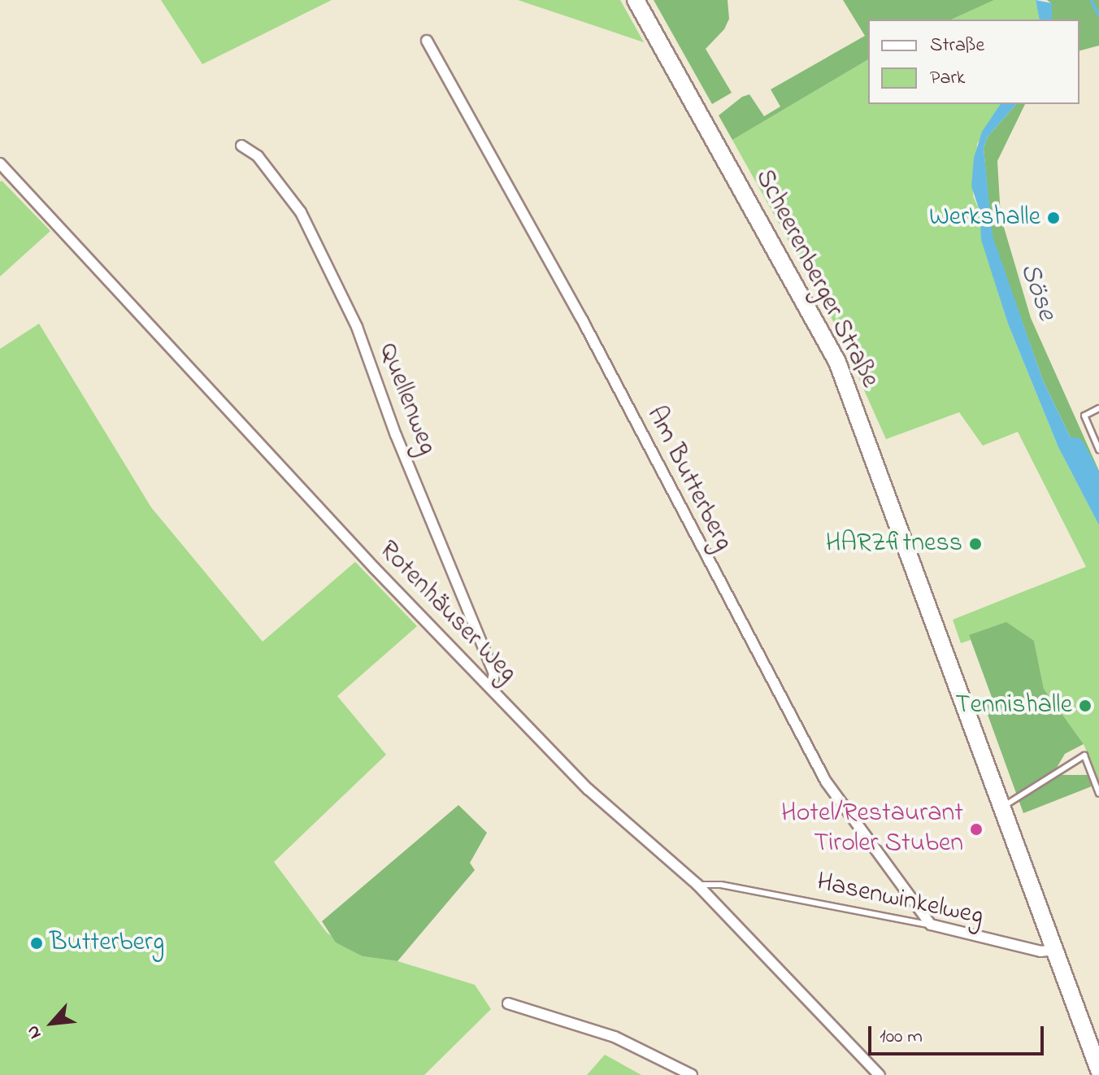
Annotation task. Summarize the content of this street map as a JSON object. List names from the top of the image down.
{
  "streets": {
    "main road": ["Scheerenberger Straße"],
    "street": [
      "Quellenweg",
      "Am Butterberg",
      "Rotenhäuser Weg",
      "Hasenwinkelweg"
    ]
  },
  "crossings": [
    ["Scheerenberger Straße", "Hasenwinkelweg"],
    ["Quellenweg", "Rotenhäuser Weg"],
    ["Am Butterberg", "Hasenwinkelweg"],
    ["Rotenhäuser Weg", "Hasenwinkelweg"]
  ],
  "water": ["Söse"],
  "places": [
    "Werkshalle",
    "HARZfitness",
    "Tennishalle",
    "Hotel/Restaurant Tiroler Stuben",
    "Butterberg"
  ],
  "legend": ["Straße", "Park"],
  "scale_bar": "100 m",
  "north": "bottom left"
}
